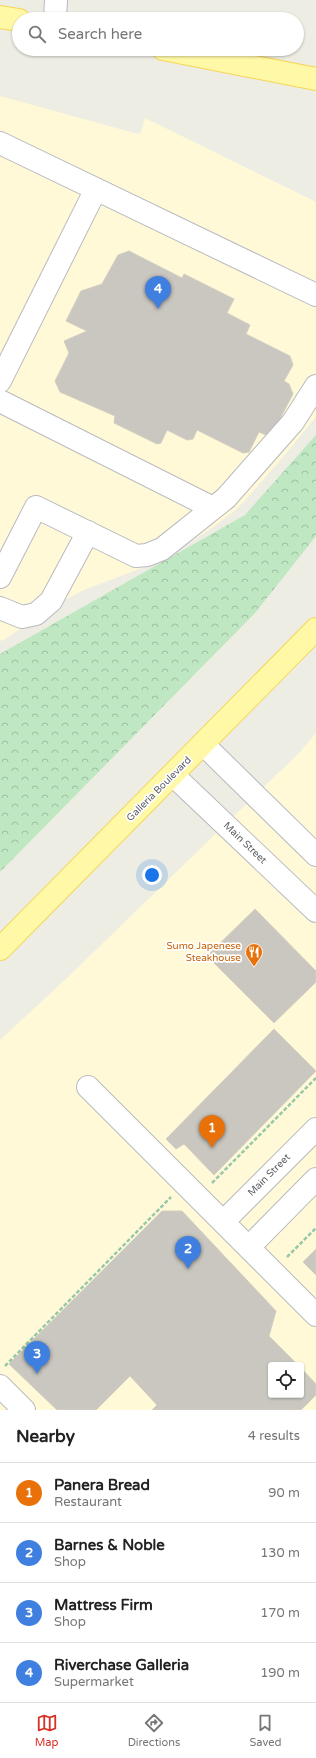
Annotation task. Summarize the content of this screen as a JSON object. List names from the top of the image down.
{
  "streets": {
    "main road": ["Galleria Boulevard"],
    "street": ["Main Street"]
  },
  "crossings": [
    ["Galleria Boulevard", "Main Street"]
  ],
  "places": {
    "restaurant": ["Sumo Japenese Steakhouse"]
  },
  "page": {
    "search": "Search here",
    "pins": [
      "4",
      "1",
      "2",
      "3"
    ],
    "heading": ["Nearby", "4 results"],
    "list": [
      {
        "mark": "1",
        "name": "Panera Bread",
        "note": "Restaurant",
        "value": "90 m"
      },
      {
        "mark": "2",
        "name": "Barnes & Noble",
        "note": "Shop",
        "value": "130 m"
      },
      {
        "mark": "3",
        "name": "Mattress Firm",
        "note": "Shop",
        "value": "170 m"
      },
      {
        "mark": "4",
        "name": "Riverchase Galleria",
        "note": "Supermarket",
        "value": "190 m"
      }
    ],
    "nav": ["Map", "Directions", "Saved"]
  }
}
